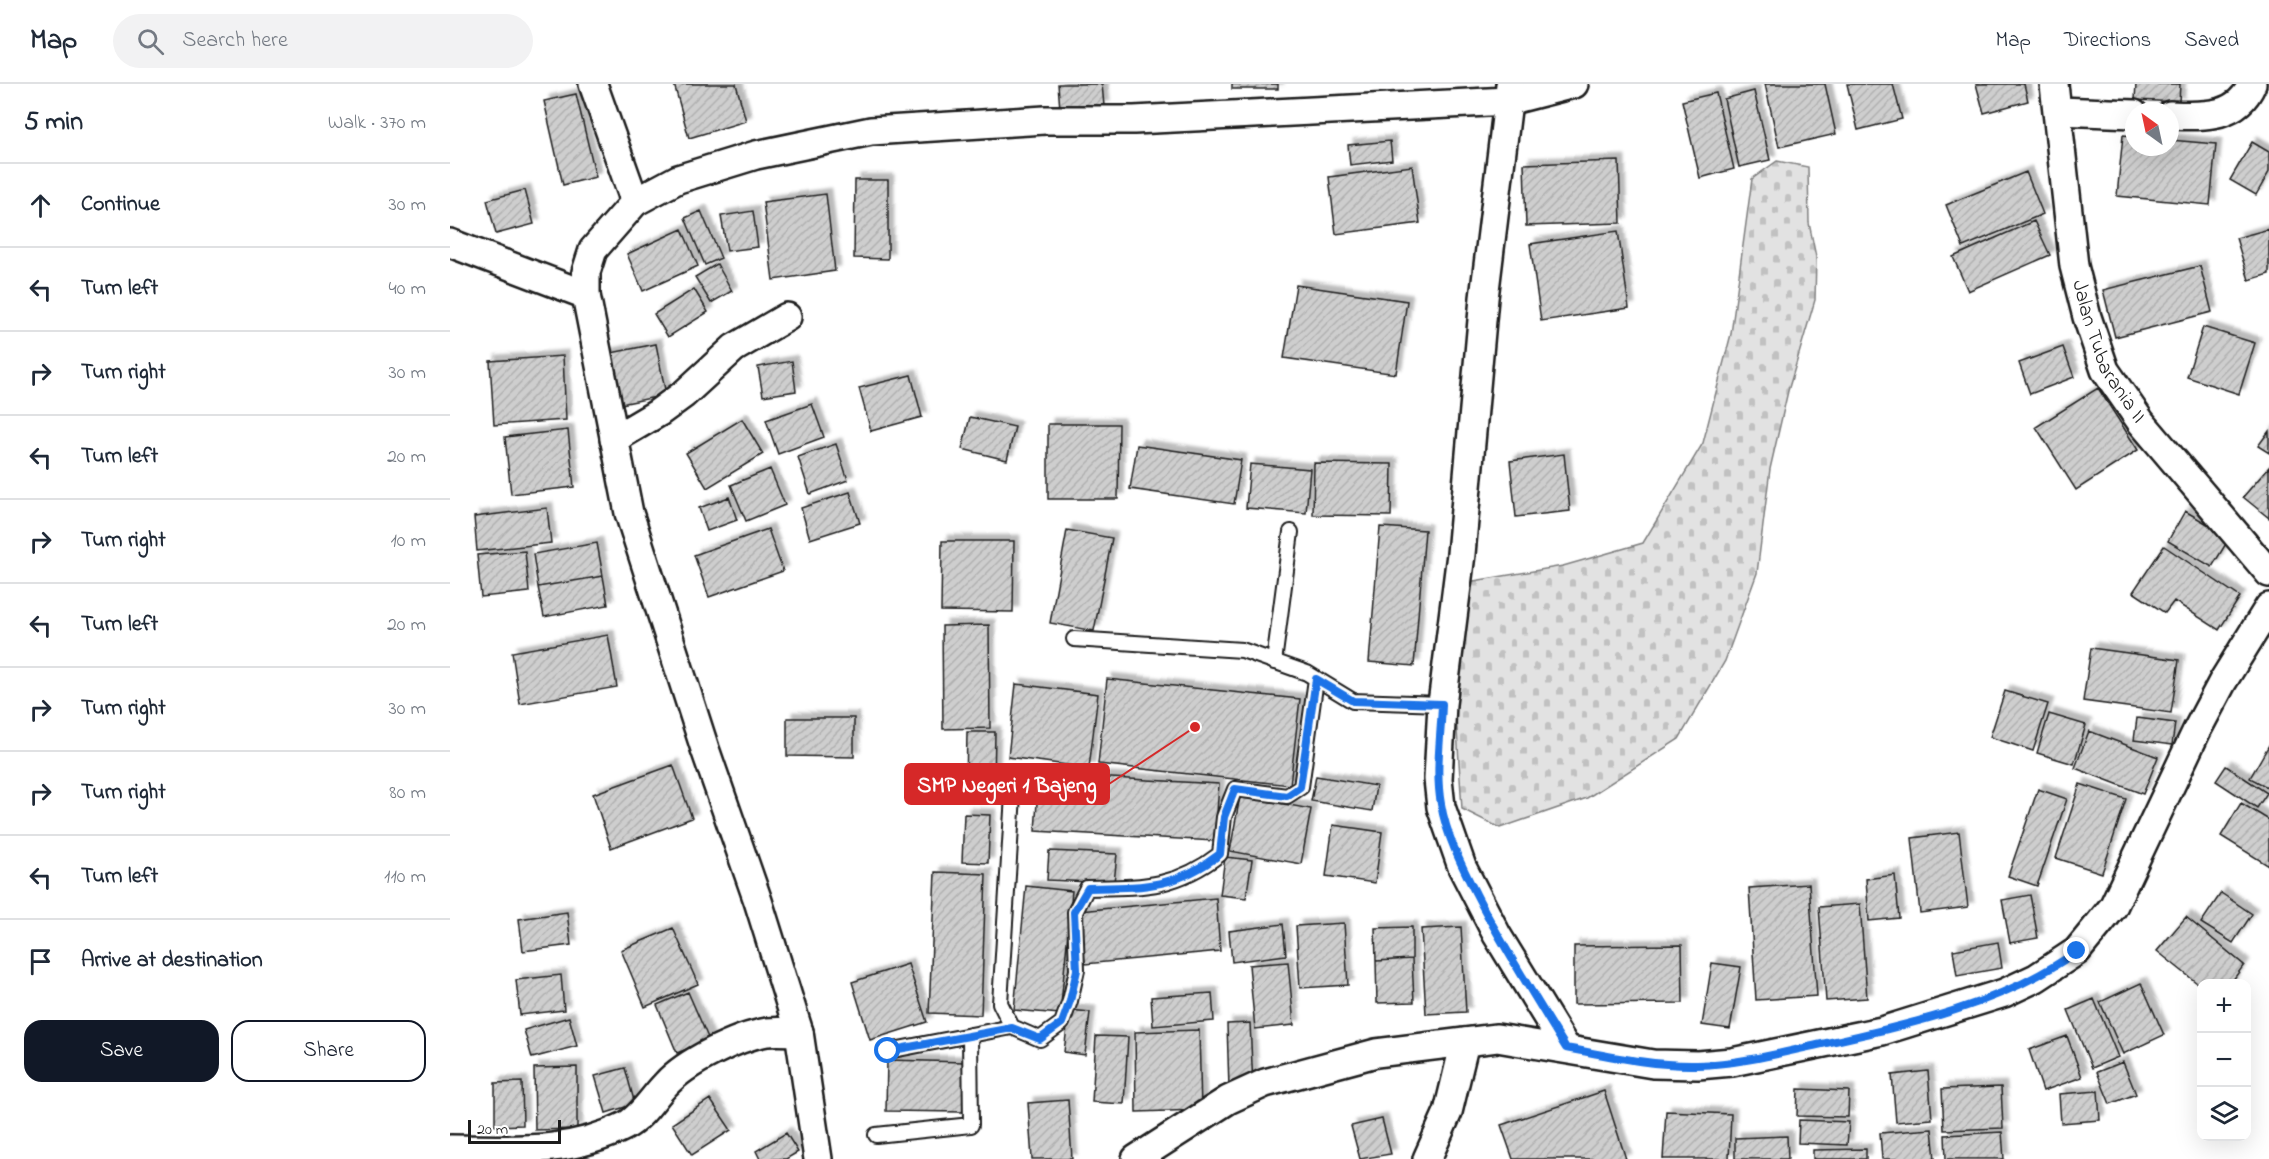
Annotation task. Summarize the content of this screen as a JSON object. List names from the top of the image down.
{
  "streets": {
    "street": ["Jalan Tubarania II"]
  },
  "places": ["SMP Negeri 1 Bajeng"],
  "scale_bar": "20 m",
  "north": "top left",
  "page": {
    "header": "Map",
    "search": "Search here",
    "nav": ["Map", "Directions", "Saved"],
    "heading": ["5 min", "Walk · 370 m"],
    "list": [
      ["Continue", "30 m"],
      ["Turn left", "40 m"],
      ["Turn right", "30 m"],
      ["Turn left", "20 m"],
      ["Turn right", "10 m"],
      ["Turn left", "20 m"],
      ["Turn right", "30 m"],
      ["Turn right", "80 m"],
      ["Turn left", "110 m"],
      "Arrive at destination"
    ],
    "map_buttons": ["+", "−"],
    "buttons": ["Save", "Share"],
    "scale": "20 m"
  }
}
